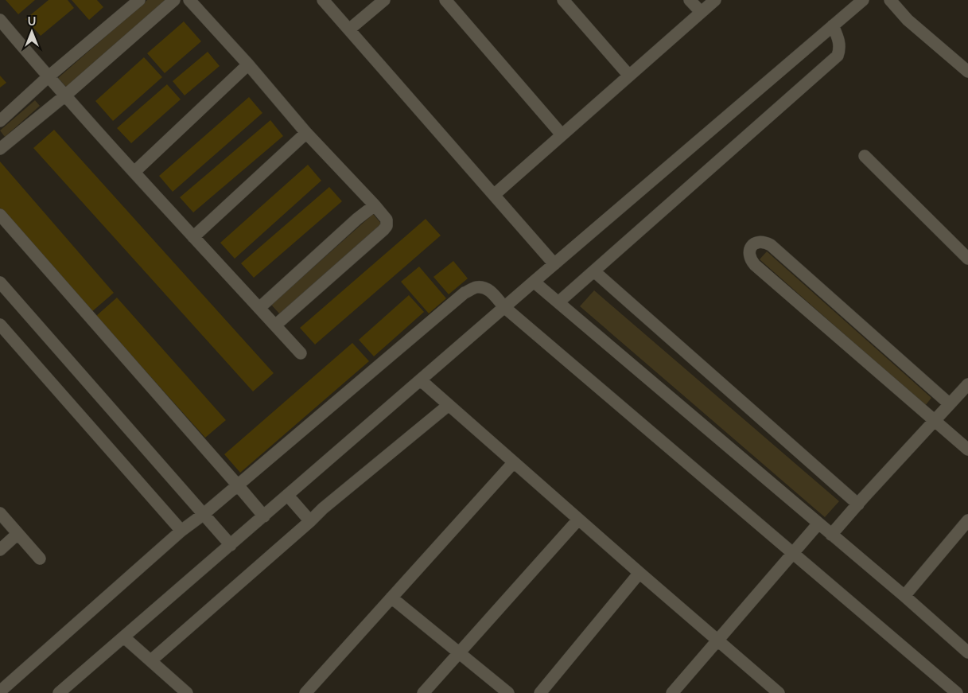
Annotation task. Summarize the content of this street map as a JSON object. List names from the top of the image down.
{
  "north": "top"
}
